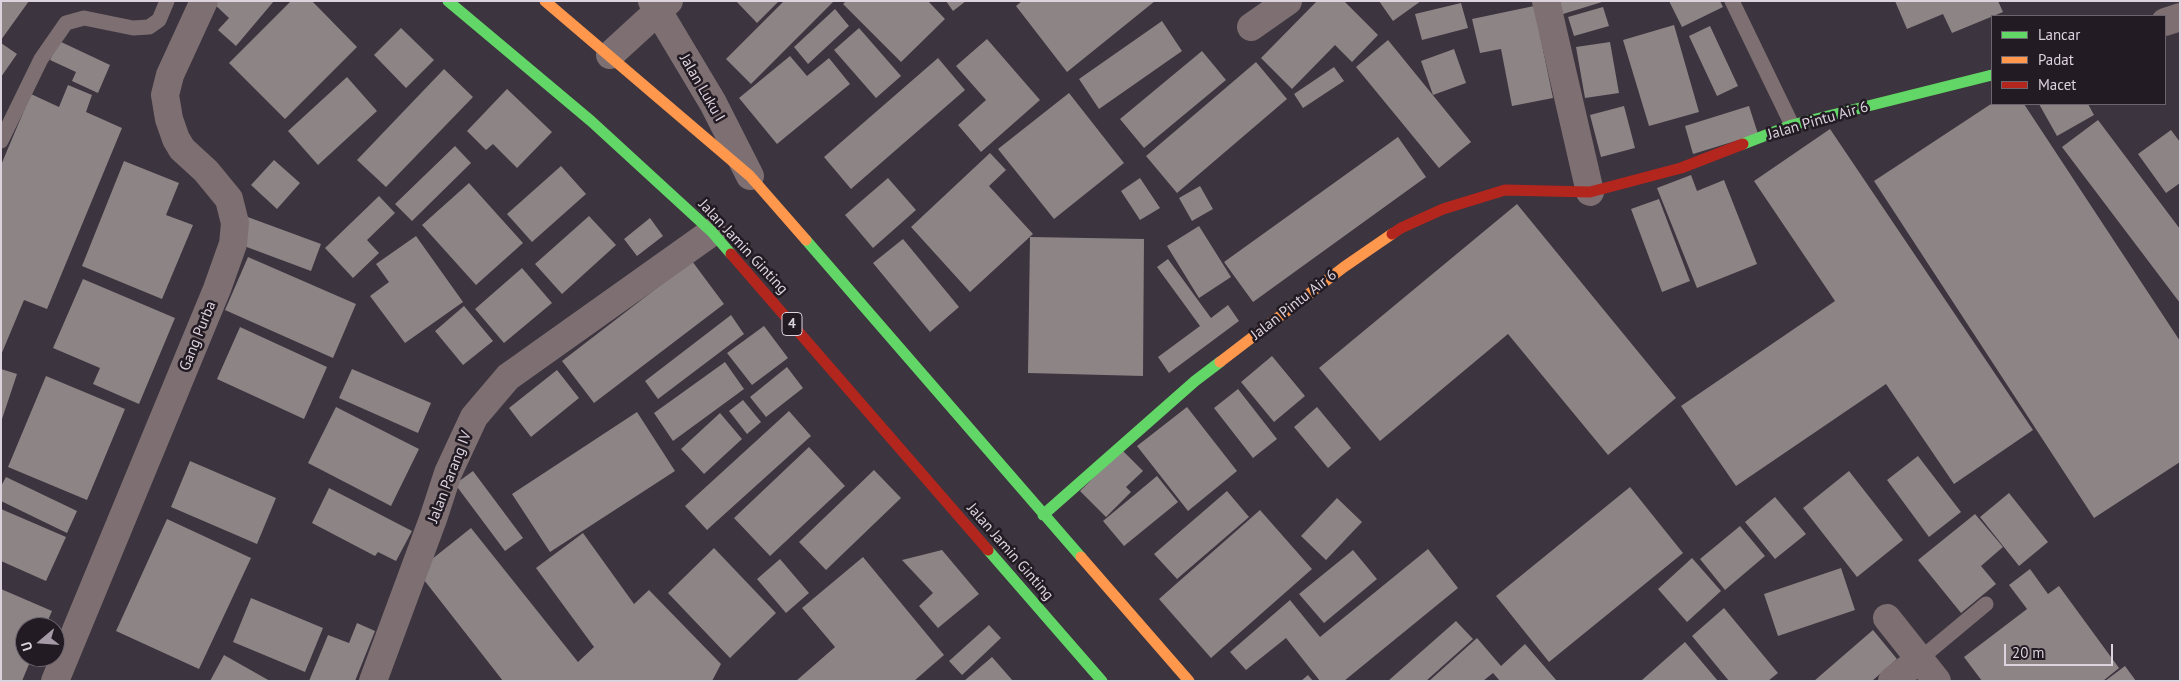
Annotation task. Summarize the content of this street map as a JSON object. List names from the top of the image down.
{
  "streets": {
    "main road": ["Jalan Pintu Air 6", "Jalan Jamin Ginting", "4"],
    "street": ["Jalan Luku I", "Gang Purba", "Jalan Parang IV"]
  },
  "crossings": [
    ["Jalan Jamin Ginting", "Jalan Parang IV"]
  ],
  "legend": ["Lancar", "Padat", "Macet"],
  "scale_bar": "20 m",
  "north": "left"
}
